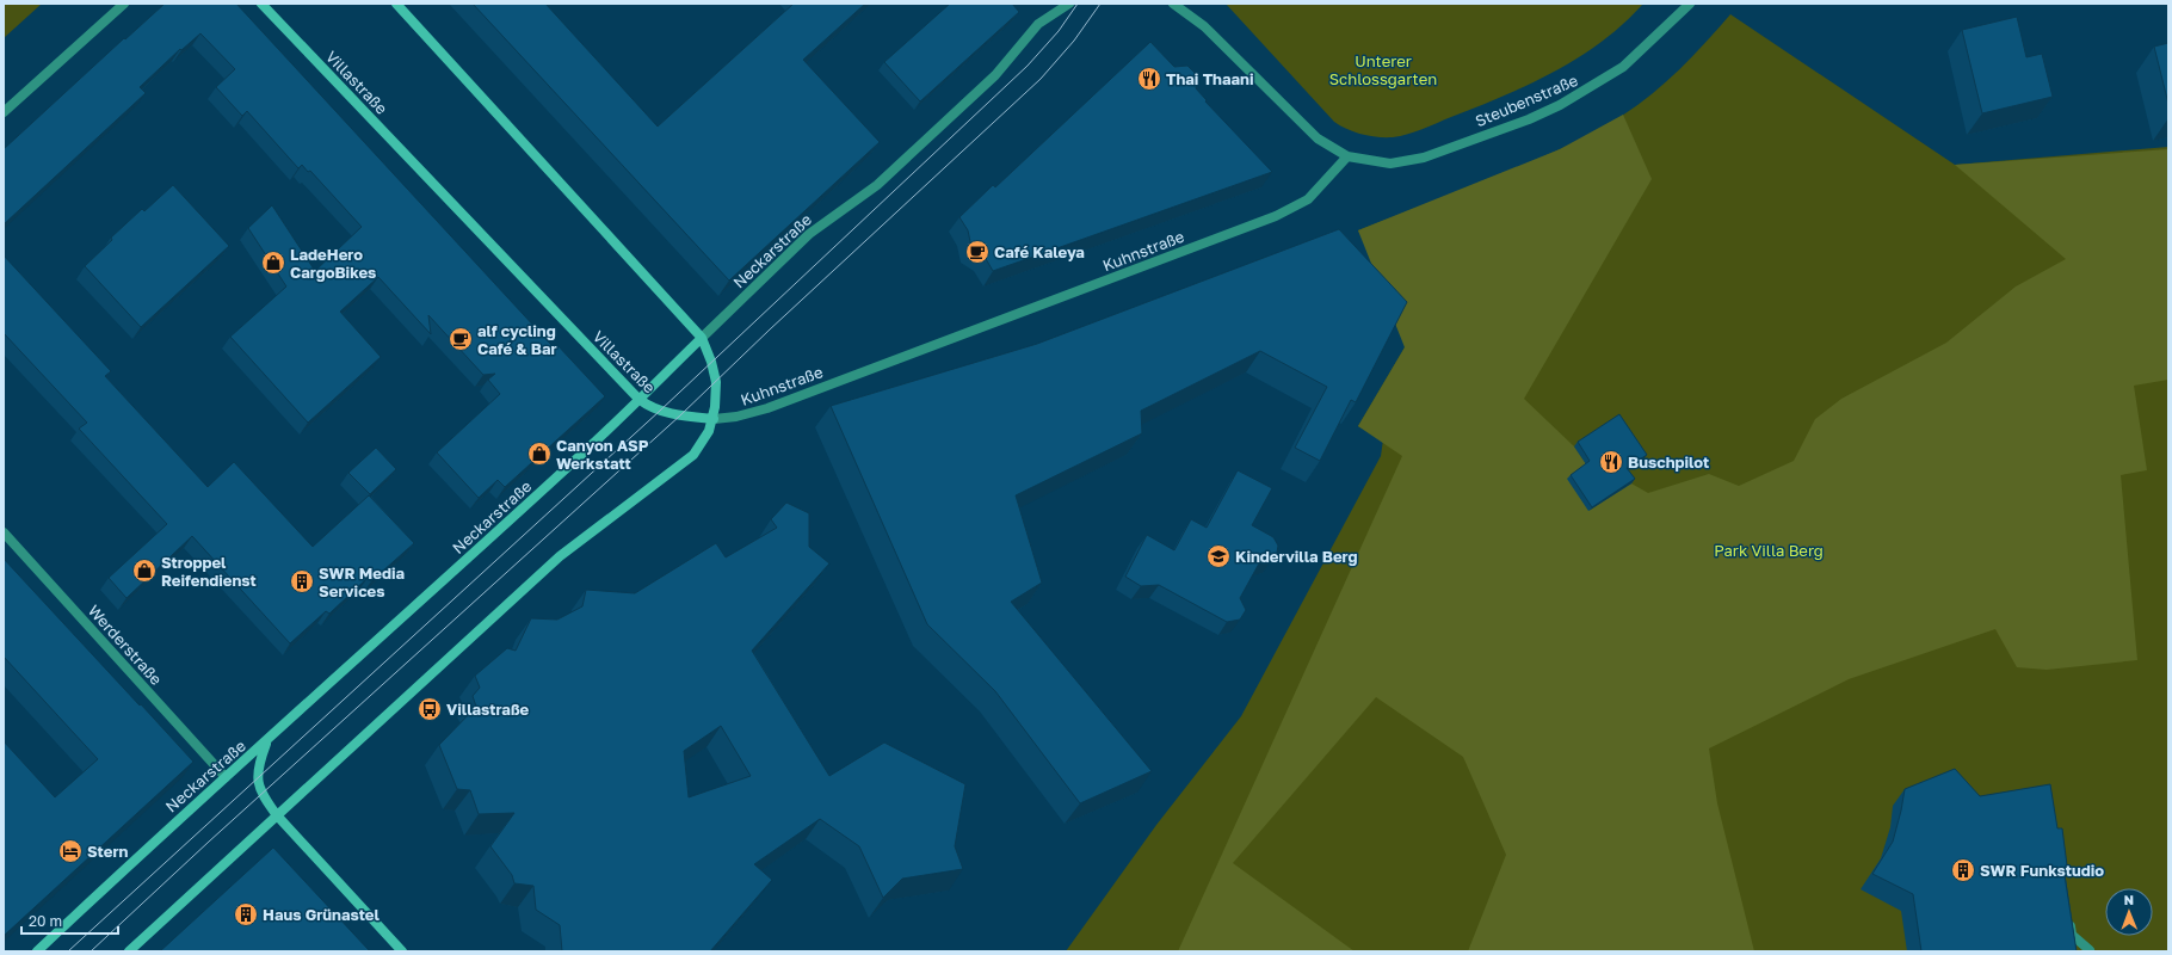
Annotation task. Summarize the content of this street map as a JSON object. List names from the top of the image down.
{
  "streets": {
    "street": [
      "Villastraße",
      "Steubenstraße",
      "Neckarstraße",
      "Kuhnstraße",
      "Werderstraße"
    ]
  },
  "crossings": [
    ["Villastraße", "Neckarstraße"],
    ["Villastraße", "Kuhnstraße"],
    ["Steubenstraße", "Kuhnstraße"],
    ["Neckarstraße", "Werderstraße"]
  ],
  "parks": ["Unterer Schlossgarten", "Park Villa Berg"],
  "places": {
    "restaurant": ["Thai Thaani", "Buschpilot"],
    "cafe": ["Café Kaleya", "alf cycling Café & Bar"],
    "shop": ["LadeHero CargoBikes", "Canyon ASP Werkstatt", "Stroppel Reifendienst"],
    "school or university": ["Kindervilla Berg"],
    "building": ["SWR Media Services", "SWR Funkstudio", "Haus Grünastel"],
    "bus stop": ["Villastraße"],
    "hotel": ["Stern"]
  },
  "scale_bar": "20 m",
  "north": "top"
}
